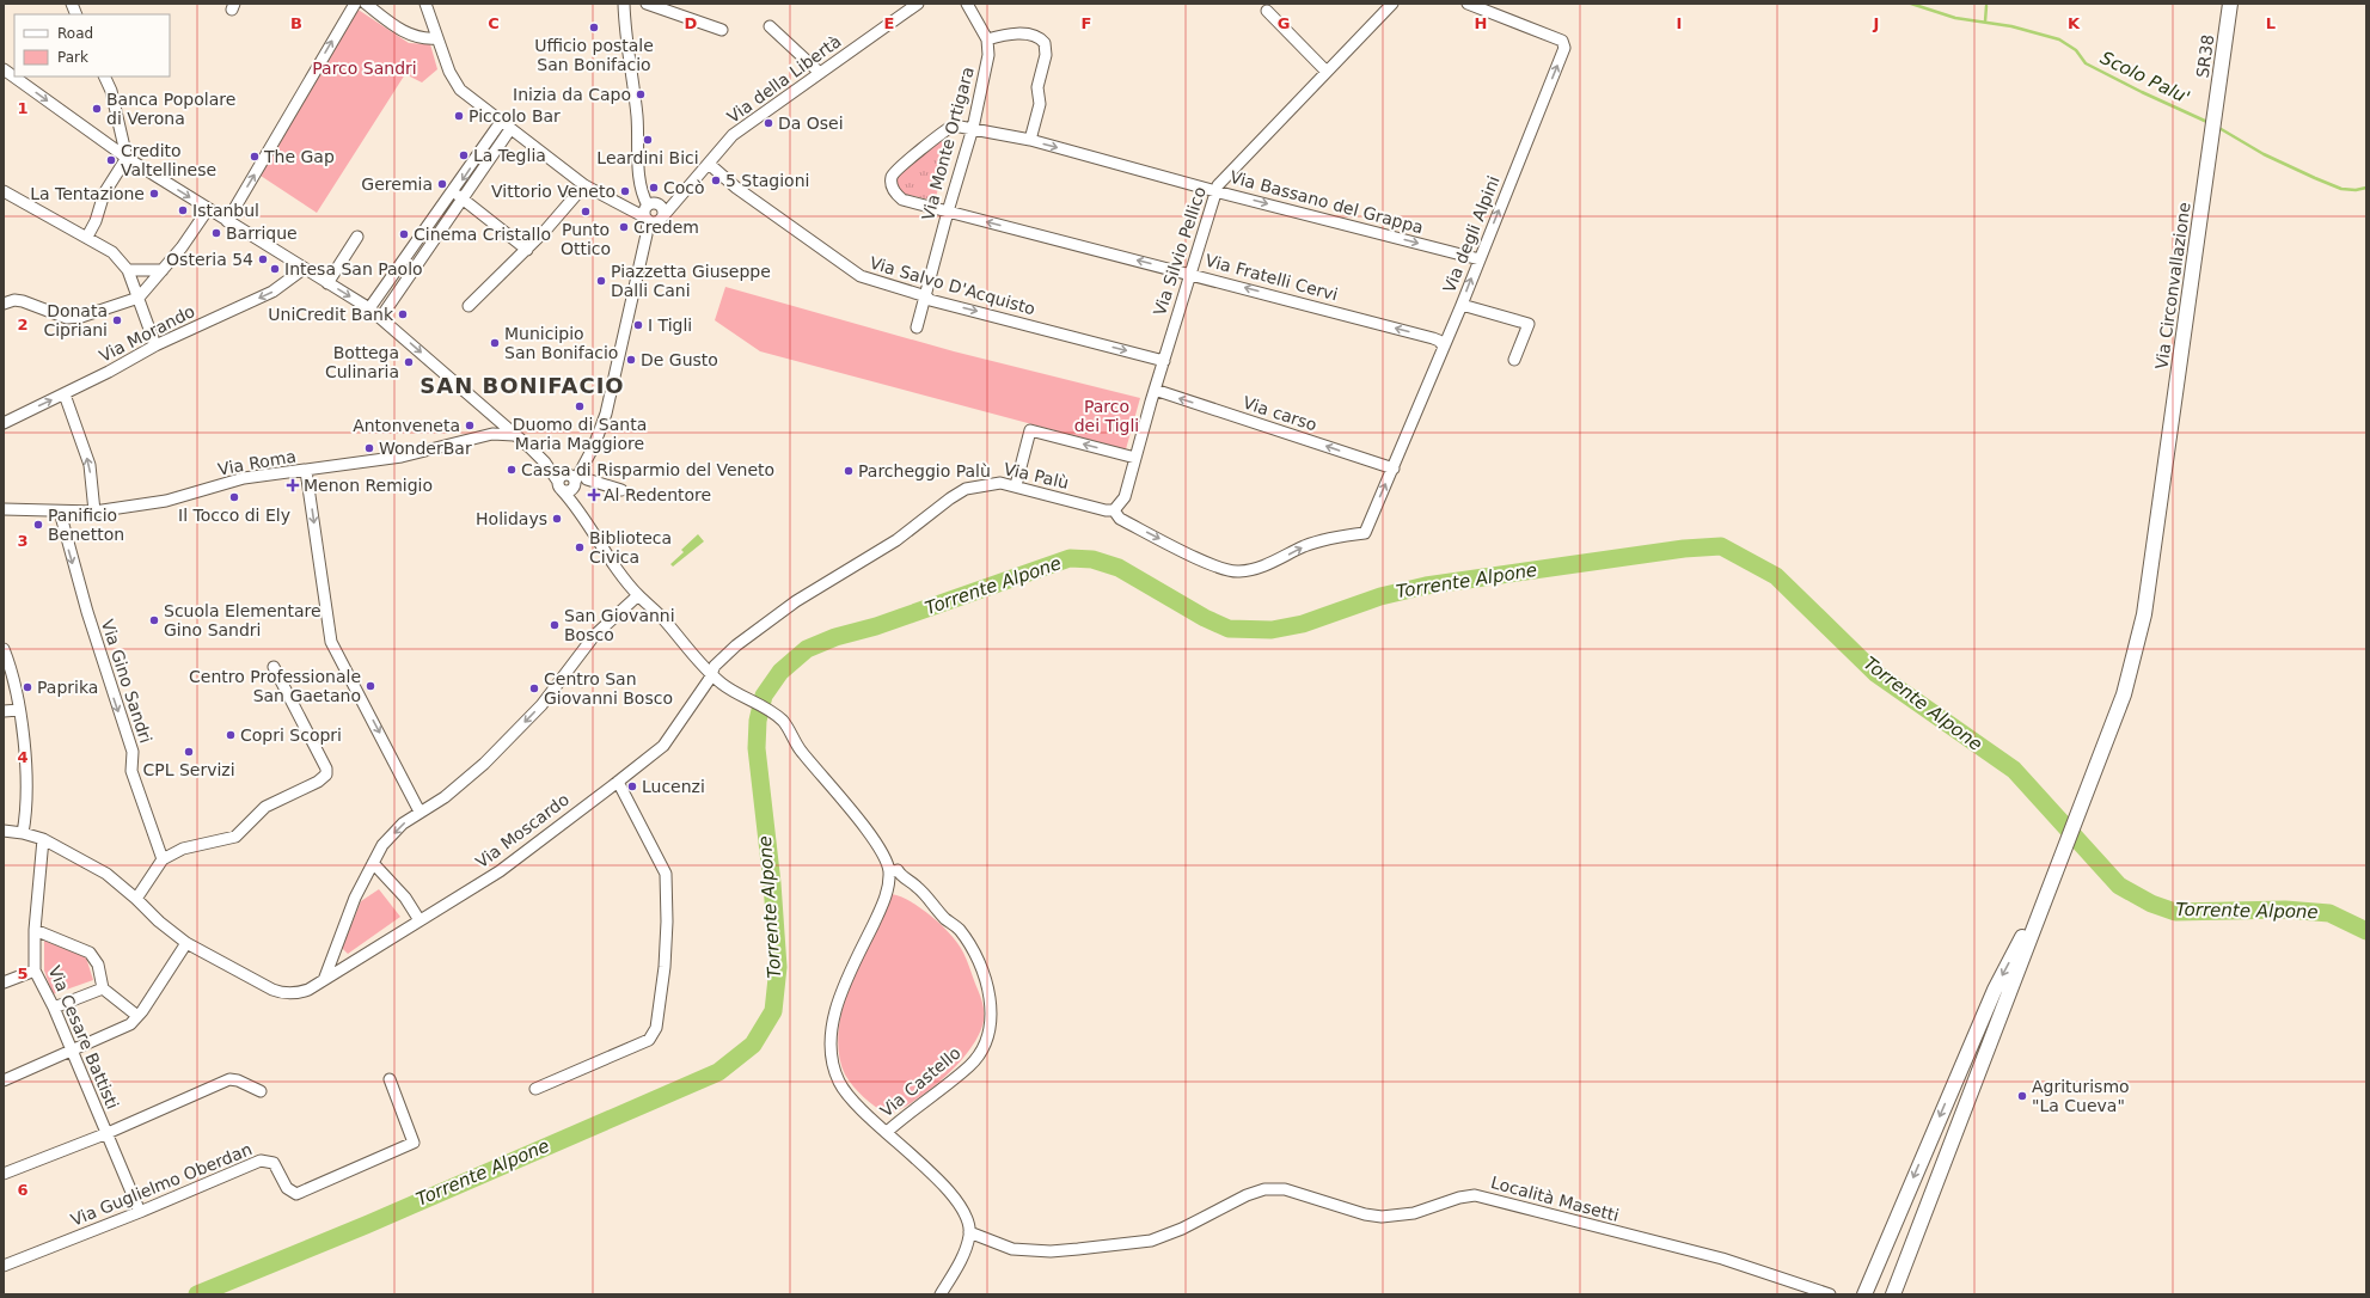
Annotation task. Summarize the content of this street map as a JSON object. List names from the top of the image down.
{
  "streets": {
    "main road": ["SR38", "Via Circonvallazione"],
    "street": [
      "Via della Libertà",
      "Via Monte Ortigara",
      "Via Bassano del Grappa",
      "Via degli Alpini",
      "Via Silvio Pellico",
      "Via Fratelli Cervi",
      "Via Salvo D'Acquisto",
      "Via Morando",
      "Via carso",
      "Via Roma",
      "Via Palù",
      "Via Gino Sandri",
      "Via Moscardo",
      "Via Cesare Battisti",
      "Via Castello",
      "Via Guglielmo Oberdan",
      "Località Masetti"
    ]
  },
  "crossings": [
    ["SR38", "Via Circonvallazione"],
    ["Via della Libertà", "Via Salvo D'Acquisto"],
    ["Via Monte Ortigara", "Via Bassano del Grappa"],
    ["Via Monte Ortigara", "Via Fratelli Cervi"],
    ["Via Monte Ortigara", "Via Salvo D'Acquisto"],
    ["Via Bassano del Grappa", "Via degli Alpini"],
    ["Via Bassano del Grappa", "Via Silvio Pellico"],
    ["Via Bassano del Grappa", "Via Fratelli Cervi"],
    ["Via degli Alpini", "Via Silvio Pellico"],
    ["Via degli Alpini", "Via Fratelli Cervi"],
    ["Via degli Alpini", "Via carso"],
    ["Via degli Alpini", "Via Palù"],
    ["Via Silvio Pellico", "Via Fratelli Cervi"],
    ["Via Silvio Pellico", "Via Salvo D'Acquisto"],
    ["Via Silvio Pellico", "Via carso"],
    ["Via Silvio Pellico", "Via Palù"],
    ["Via Roma", "Via Gino Sandri"],
    ["Via Palù", "Via Moscardo"],
    ["Via Moscardo", "Via Cesare Battisti"],
    ["Via Cesare Battisti", "Via Guglielmo Oberdan"]
  ],
  "one_way": [
    "Via Bassano del Grappa",
    "Via Fratelli Cervi",
    "Via Salvo D'Acquisto",
    "Via carso",
    "Via Gino Sandri"
  ],
  "districts": ["SAN BONIFACIO"],
  "water": ["Scolo Palu'", "Torrente Alpone"],
  "parks": ["Parco Sandri", "Parco dei Tigli"],
  "places": {
    "other": [
      "Ufficio postale San Bonifacio",
      "Inizia da Capo",
      "Banca Popolare di Verona",
      "Piccolo Bar",
      "Da Osei",
      "Leardini Bici",
      "La Teglia",
      "The Gap",
      "Credito Valtellinese",
      "5 Stagioni",
      "Geremia",
      "Cocò",
      "Vittorio Veneto",
      "La Tentazione",
      "Istanbul",
      "Punto Ottico",
      "Credem",
      "Barrique",
      "Cinema Cristallo",
      "Osteria 54",
      "Intesa San Paolo",
      "Piazzetta Giuseppe Dalli Cani",
      "UniCredit Bank",
      "Donata Cipriani",
      "I Tigli",
      "Municipio San Bonifacio",
      "De Gusto",
      "Bottega Culinaria",
      "Duomo di Santa Maria Maggiore",
      "Antonveneta",
      "WonderBar",
      "Cassa di Risparmio del Veneto",
      "Parcheggio Palù",
      "Il Tocco di Ely",
      "Holidays",
      "Panificio Benetton",
      "Biblioteca Civica",
      "Scuola Elementare Gino Sandri",
      "San Giovanni Bosco",
      "Centro Professionale San Gaetano",
      "Paprika",
      "Centro San Giovanni Bosco",
      "Copri Scopri",
      "CPL Servizi",
      "Lucenzi",
      "Agriturismo \"La Cueva\""
    ],
    "health": ["Menon Remigio", "Al Redentore"]
  },
  "legend": ["Road", "Park"],
  "grid": {
    "columns": [
      "B",
      "C",
      "D",
      "E",
      "F",
      "G",
      "H",
      "I",
      "J",
      "K",
      "L"
    ],
    "rows": [
      "1",
      "2",
      "3",
      "4",
      "5",
      "6"
    ]
  }
}
